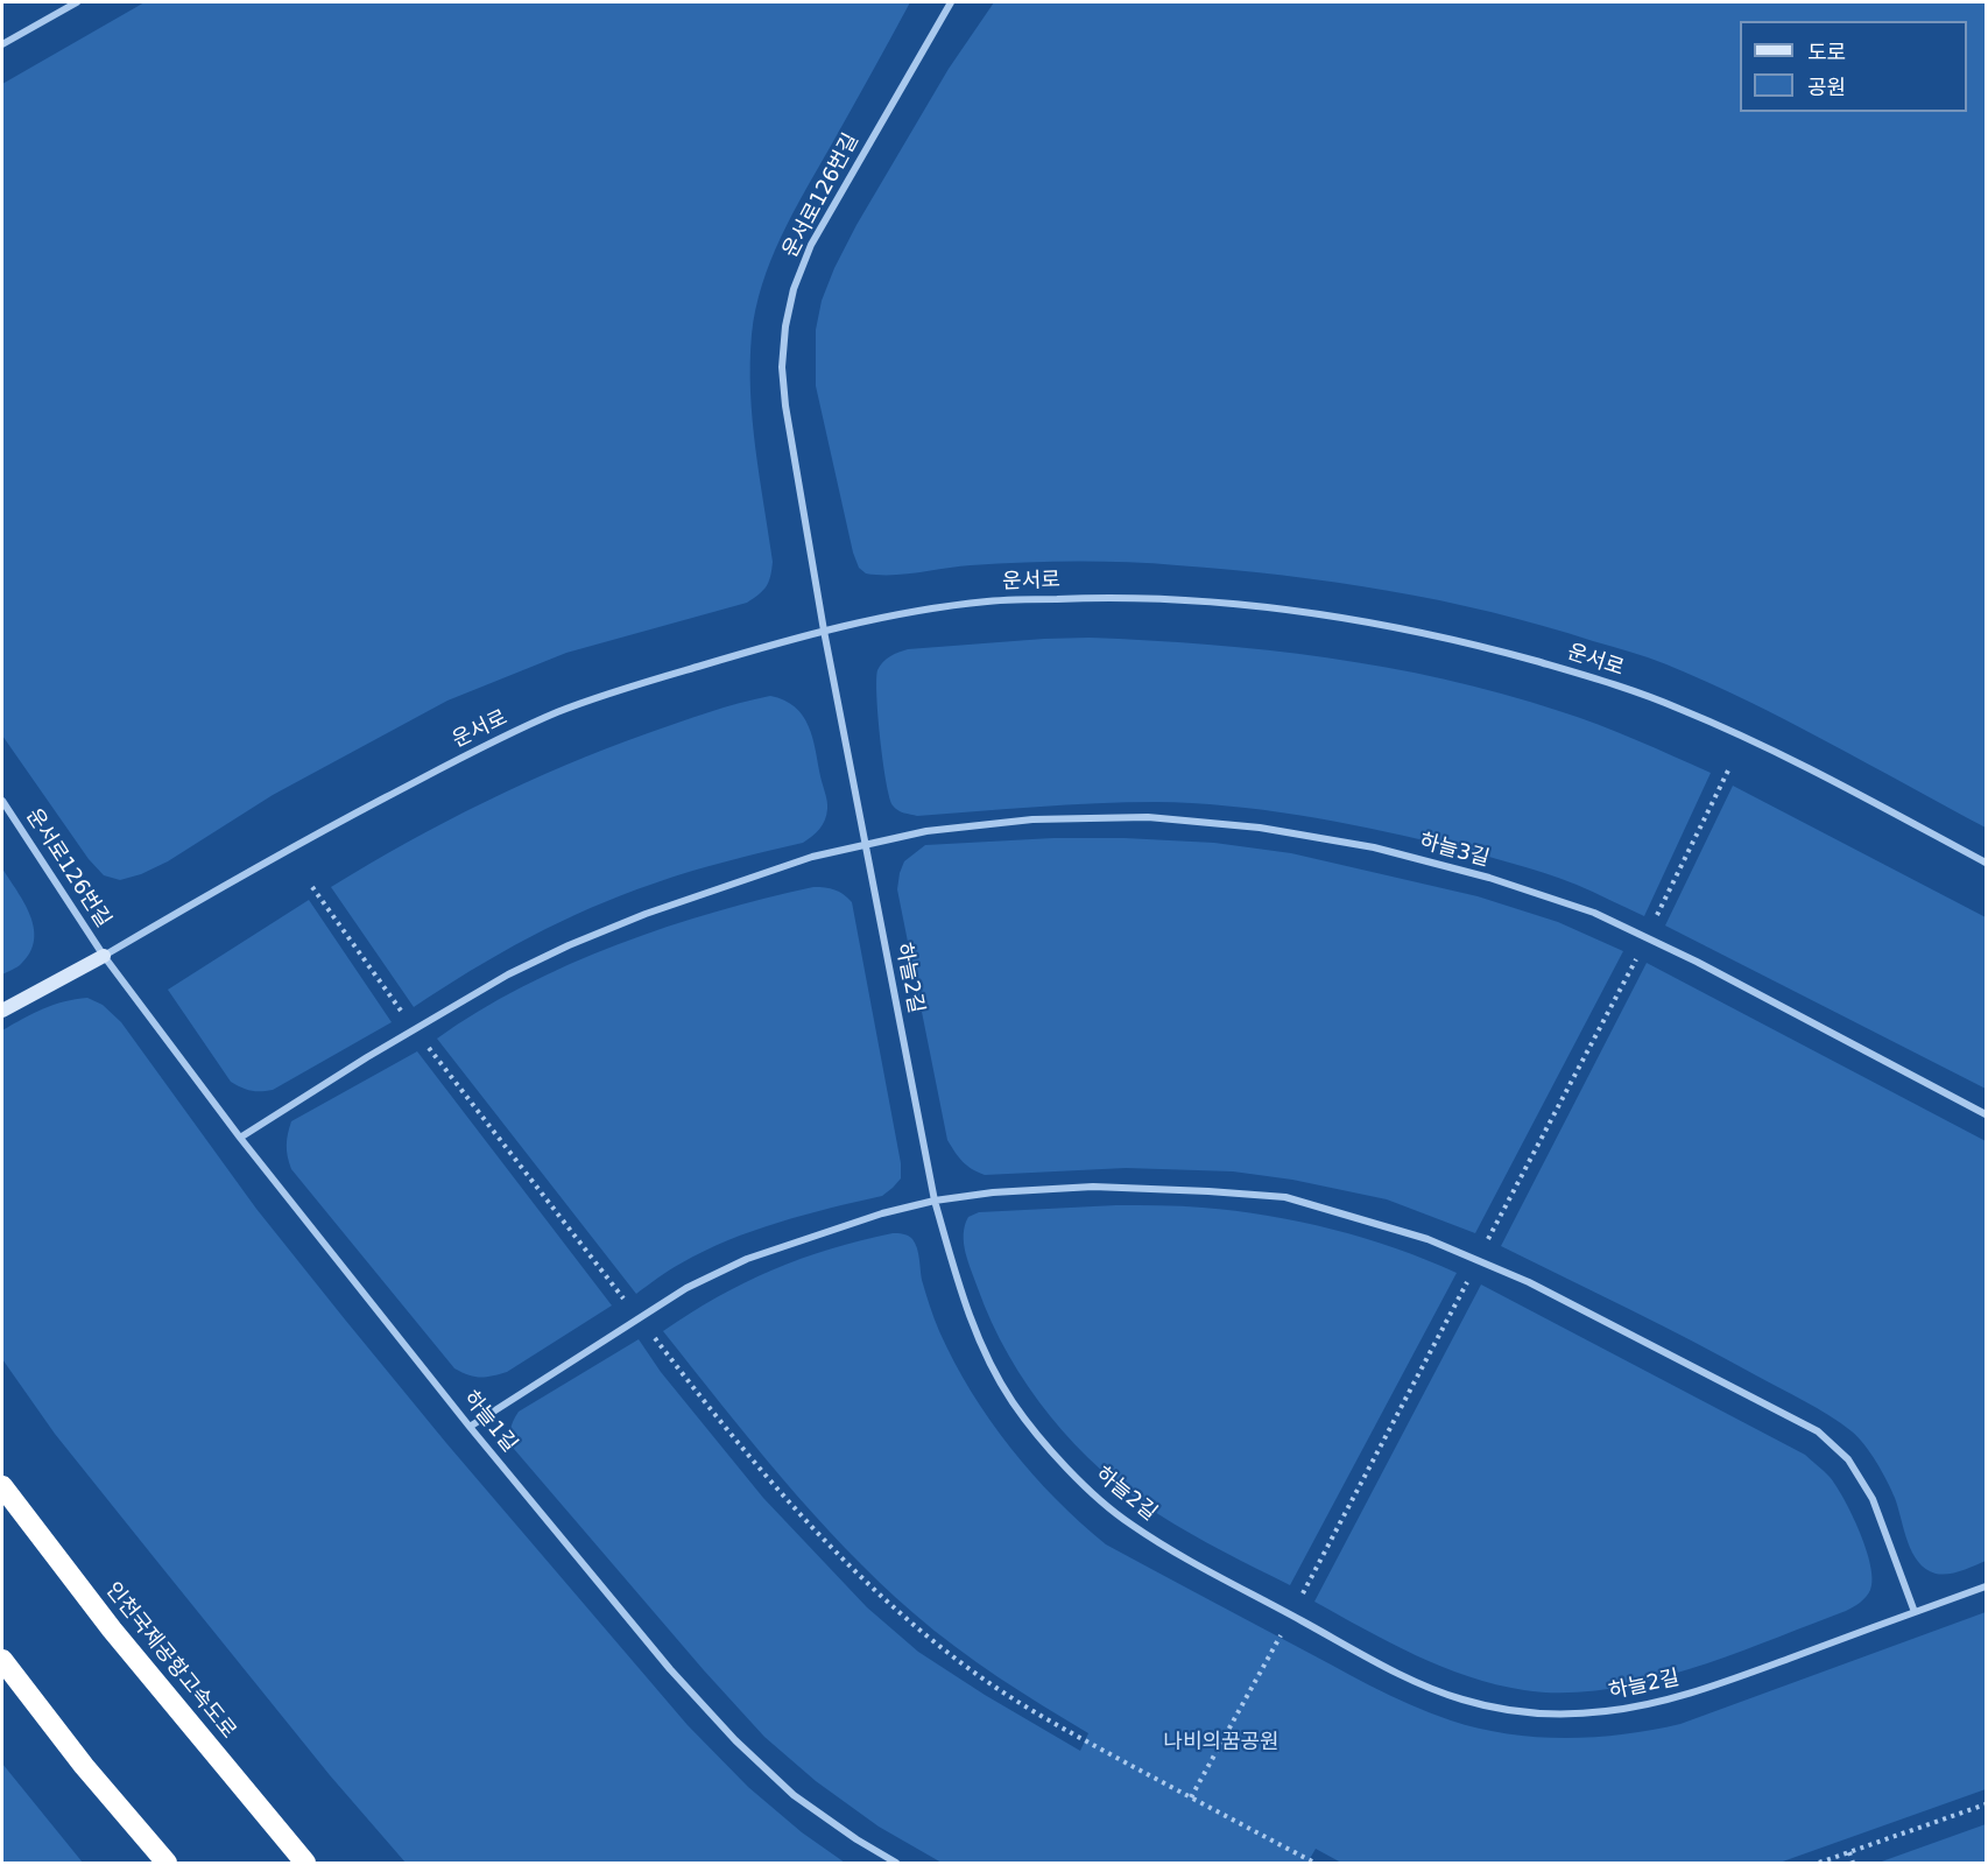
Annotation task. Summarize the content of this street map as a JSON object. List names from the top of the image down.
{
  "streets": {
    "highway": ["인천국제공항고속도로"],
    "street": [
      "운서로126번길",
      "운서로",
      "하늘3길",
      "하늘2길",
      "하늘1길"
    ]
  },
  "crossings": [
    ["운서로126번길", "운서로"],
    ["운서로126번길", "하늘2길"],
    ["운서로126번길", "하늘1길"],
    ["운서로", "하늘2길"],
    ["운서로", "하늘1길"],
    ["하늘3길", "하늘2길"],
    ["하늘3길", "하늘1길"]
  ],
  "parks": ["나비의꿈공원"],
  "legend": ["도로", "공원"]
}
